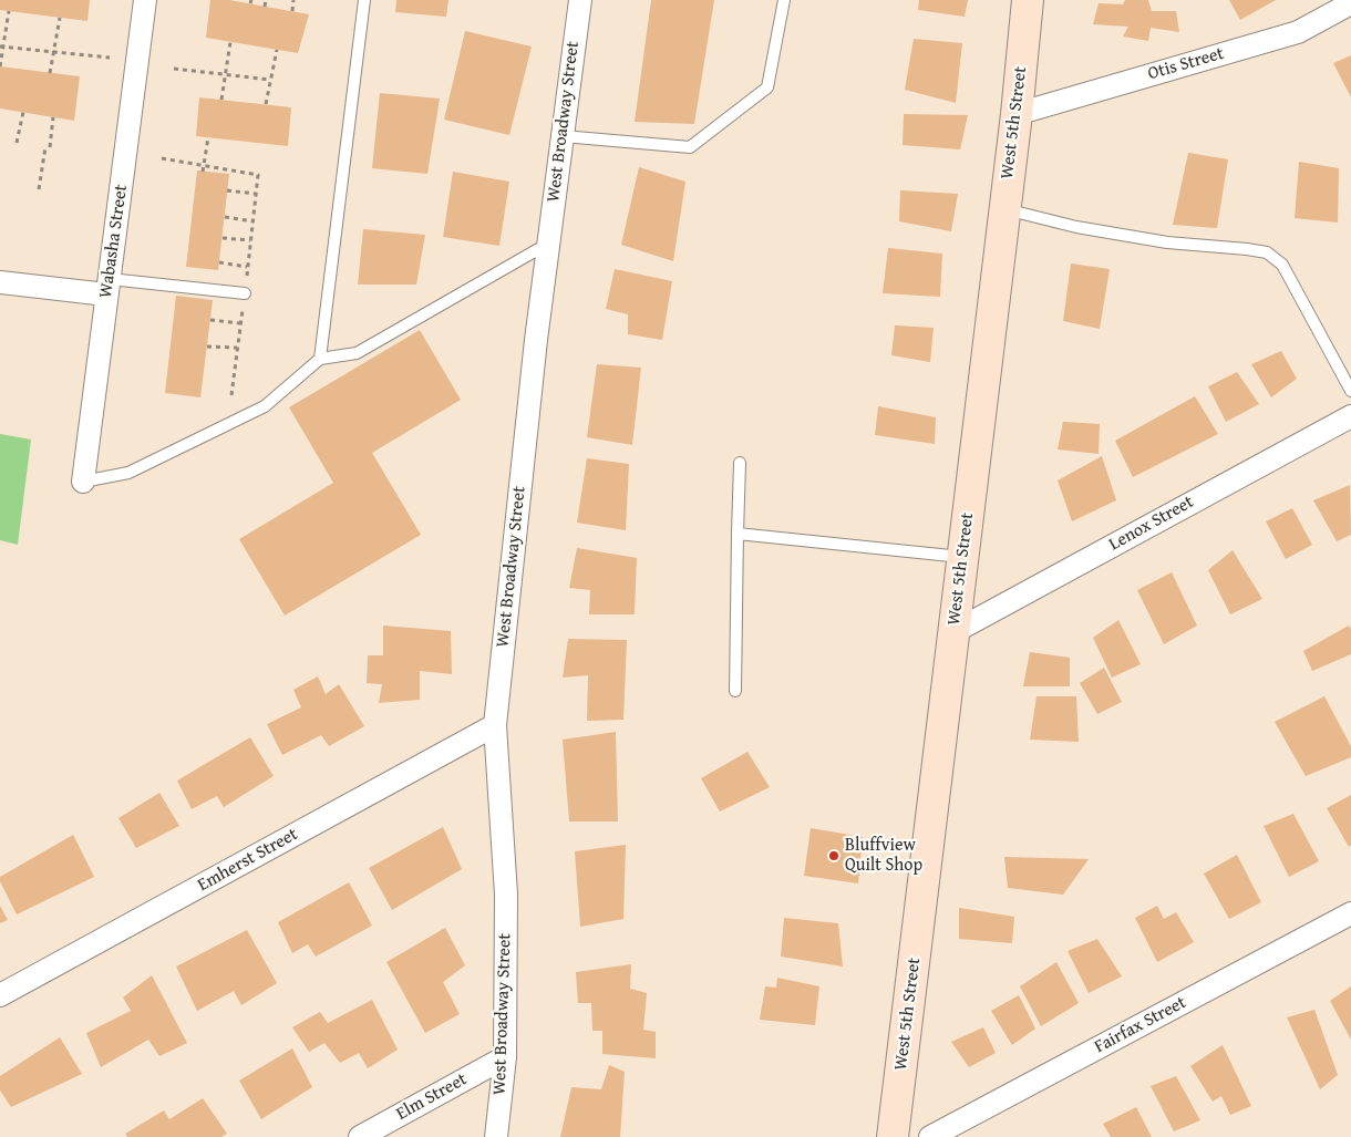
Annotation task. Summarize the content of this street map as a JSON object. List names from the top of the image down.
{
  "streets": {
    "main road": ["West 5th Street"],
    "street": [
      "Otis Street",
      "West Broadway Street",
      "Wabasha Street",
      "Lenox Street",
      "Emherst Street",
      "Fairfax Street",
      "Elm Street"
    ]
  },
  "crossings": [
    ["Otis Street", "West 5th Street"],
    ["West Broadway Street", "Emherst Street"],
    ["West Broadway Street", "Elm Street"],
    ["West 5th Street", "Lenox Street"]
  ],
  "places": ["Bluffview Quilt Shop"]
}
